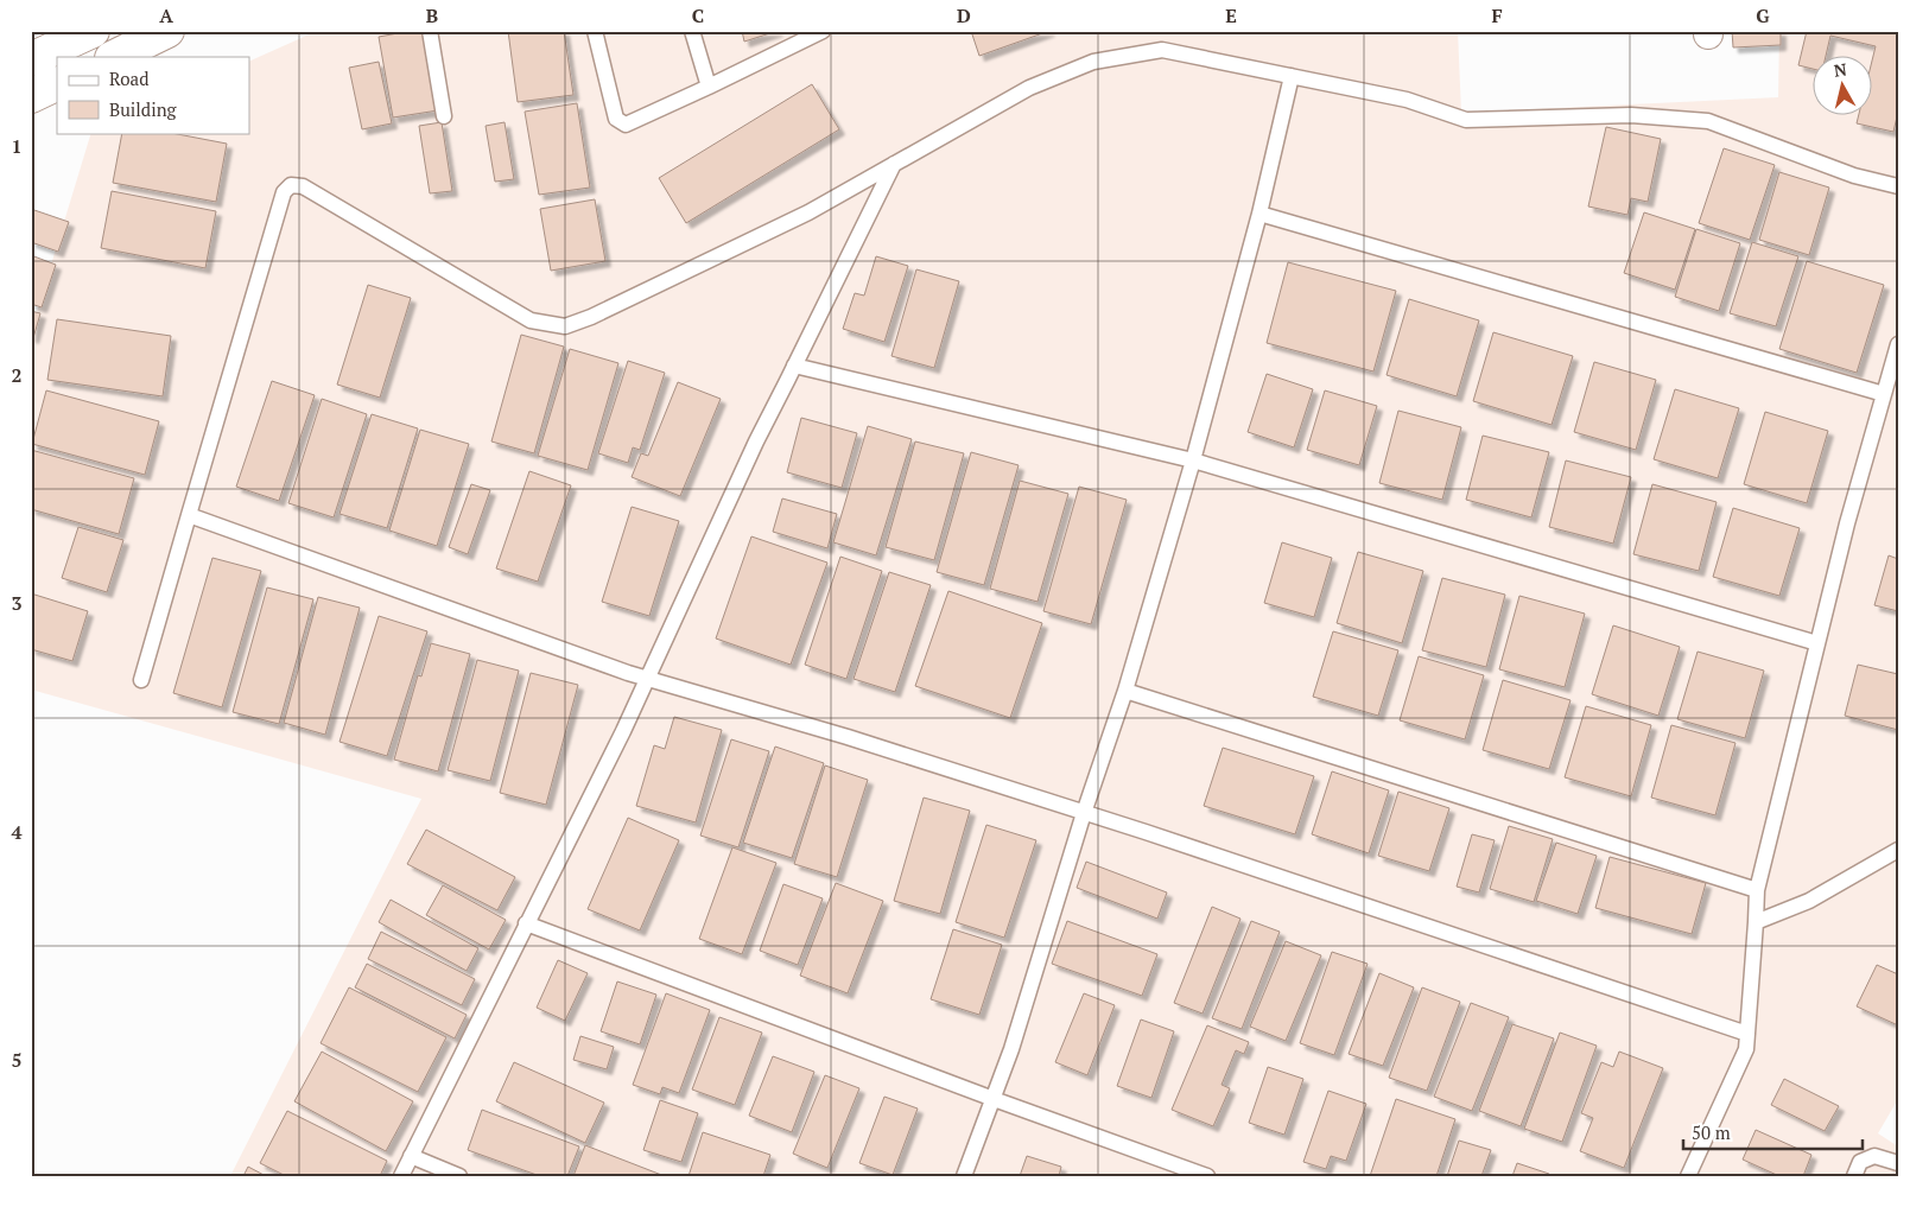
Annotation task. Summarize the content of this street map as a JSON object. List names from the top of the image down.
{
  "legend": ["Road", "Building"],
  "scale_bar": "50 m",
  "north": "top",
  "grid": {
    "columns": [
      "A",
      "B",
      "C",
      "D",
      "E",
      "F",
      "G"
    ],
    "rows": [
      "1",
      "2",
      "3",
      "4",
      "5"
    ]
  }
}
